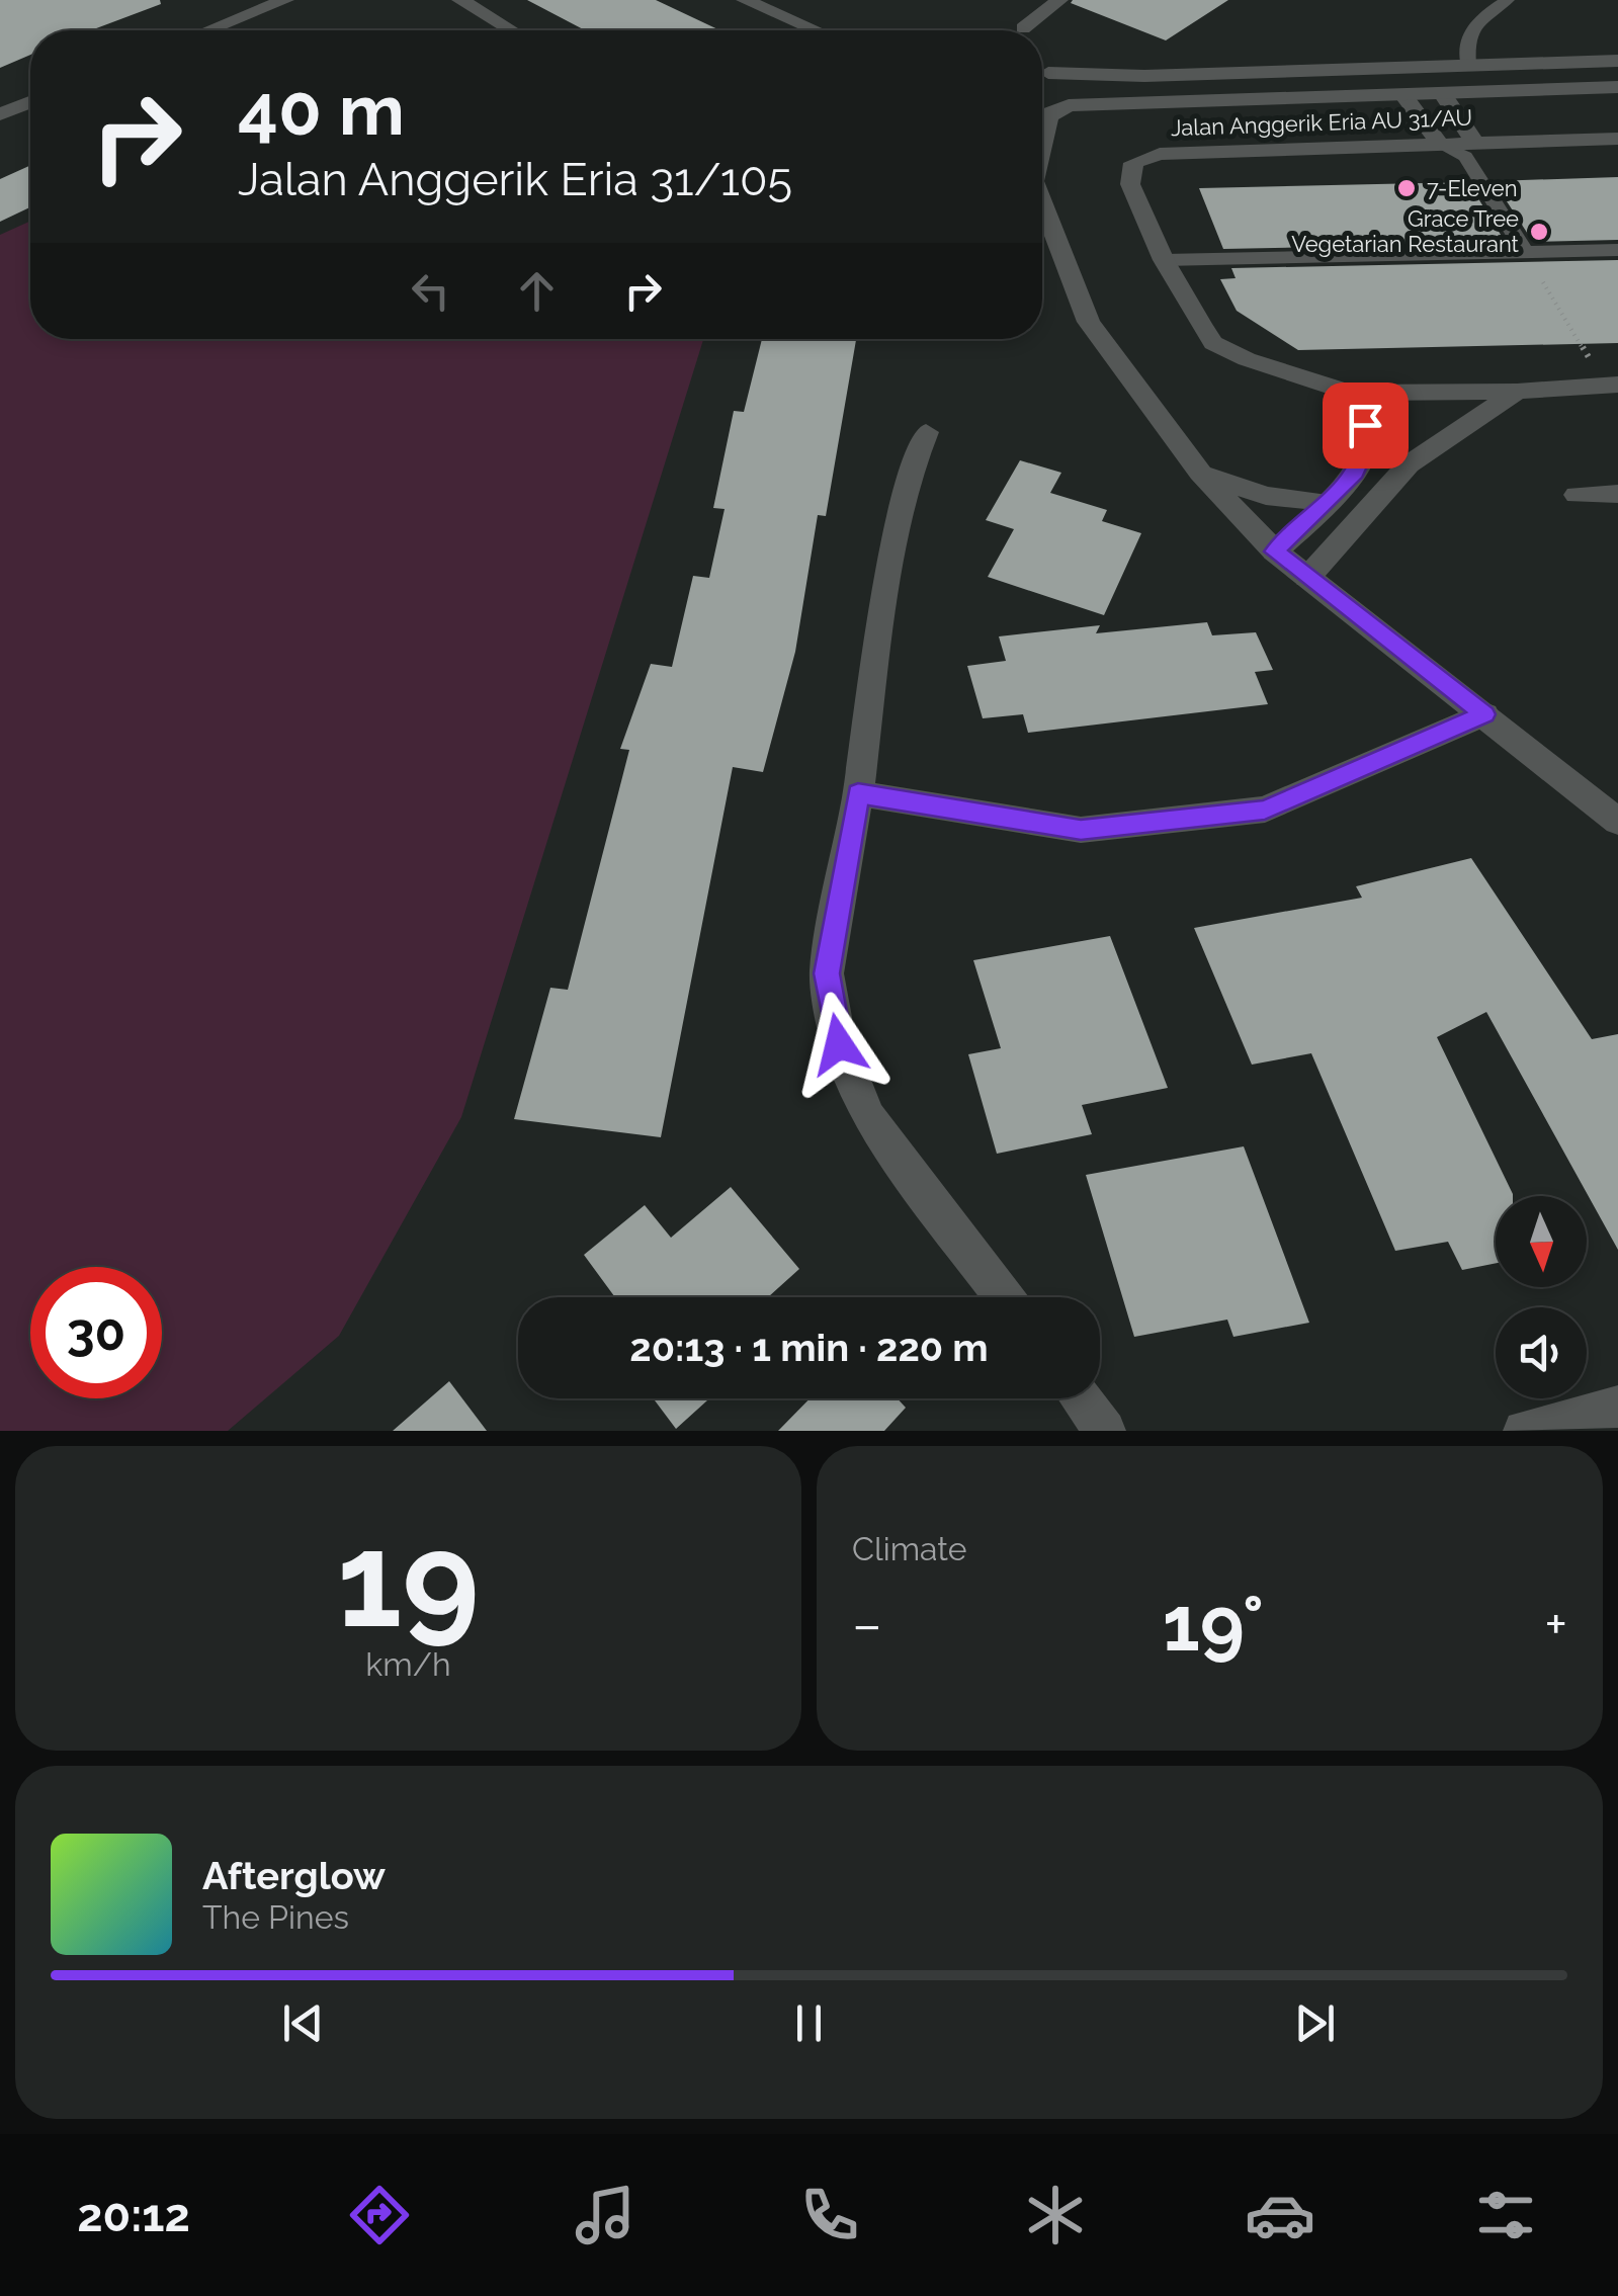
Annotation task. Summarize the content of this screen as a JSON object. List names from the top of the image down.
{
  "streets": {
    "street": ["Jalan Anggerik Eria AU 31/AU"]
  },
  "places": ["7-Eleven", "Grace Tree Vegetarian Restaurant"],
  "north": "bottom",
  "page": {
    "turn": ["40 m", "Jalan Anggerik Eria 31/105"],
    "limit": "30",
    "trip": "20:13 · 1 min · 220 m",
    "tile": [
      ["19", "km/h"],
      "Climate"
    ],
    "heat": ["−", "19°", "+"],
    "song": ["Afterglow", "The Pines"],
    "tabs": "20:12"
  }
}
